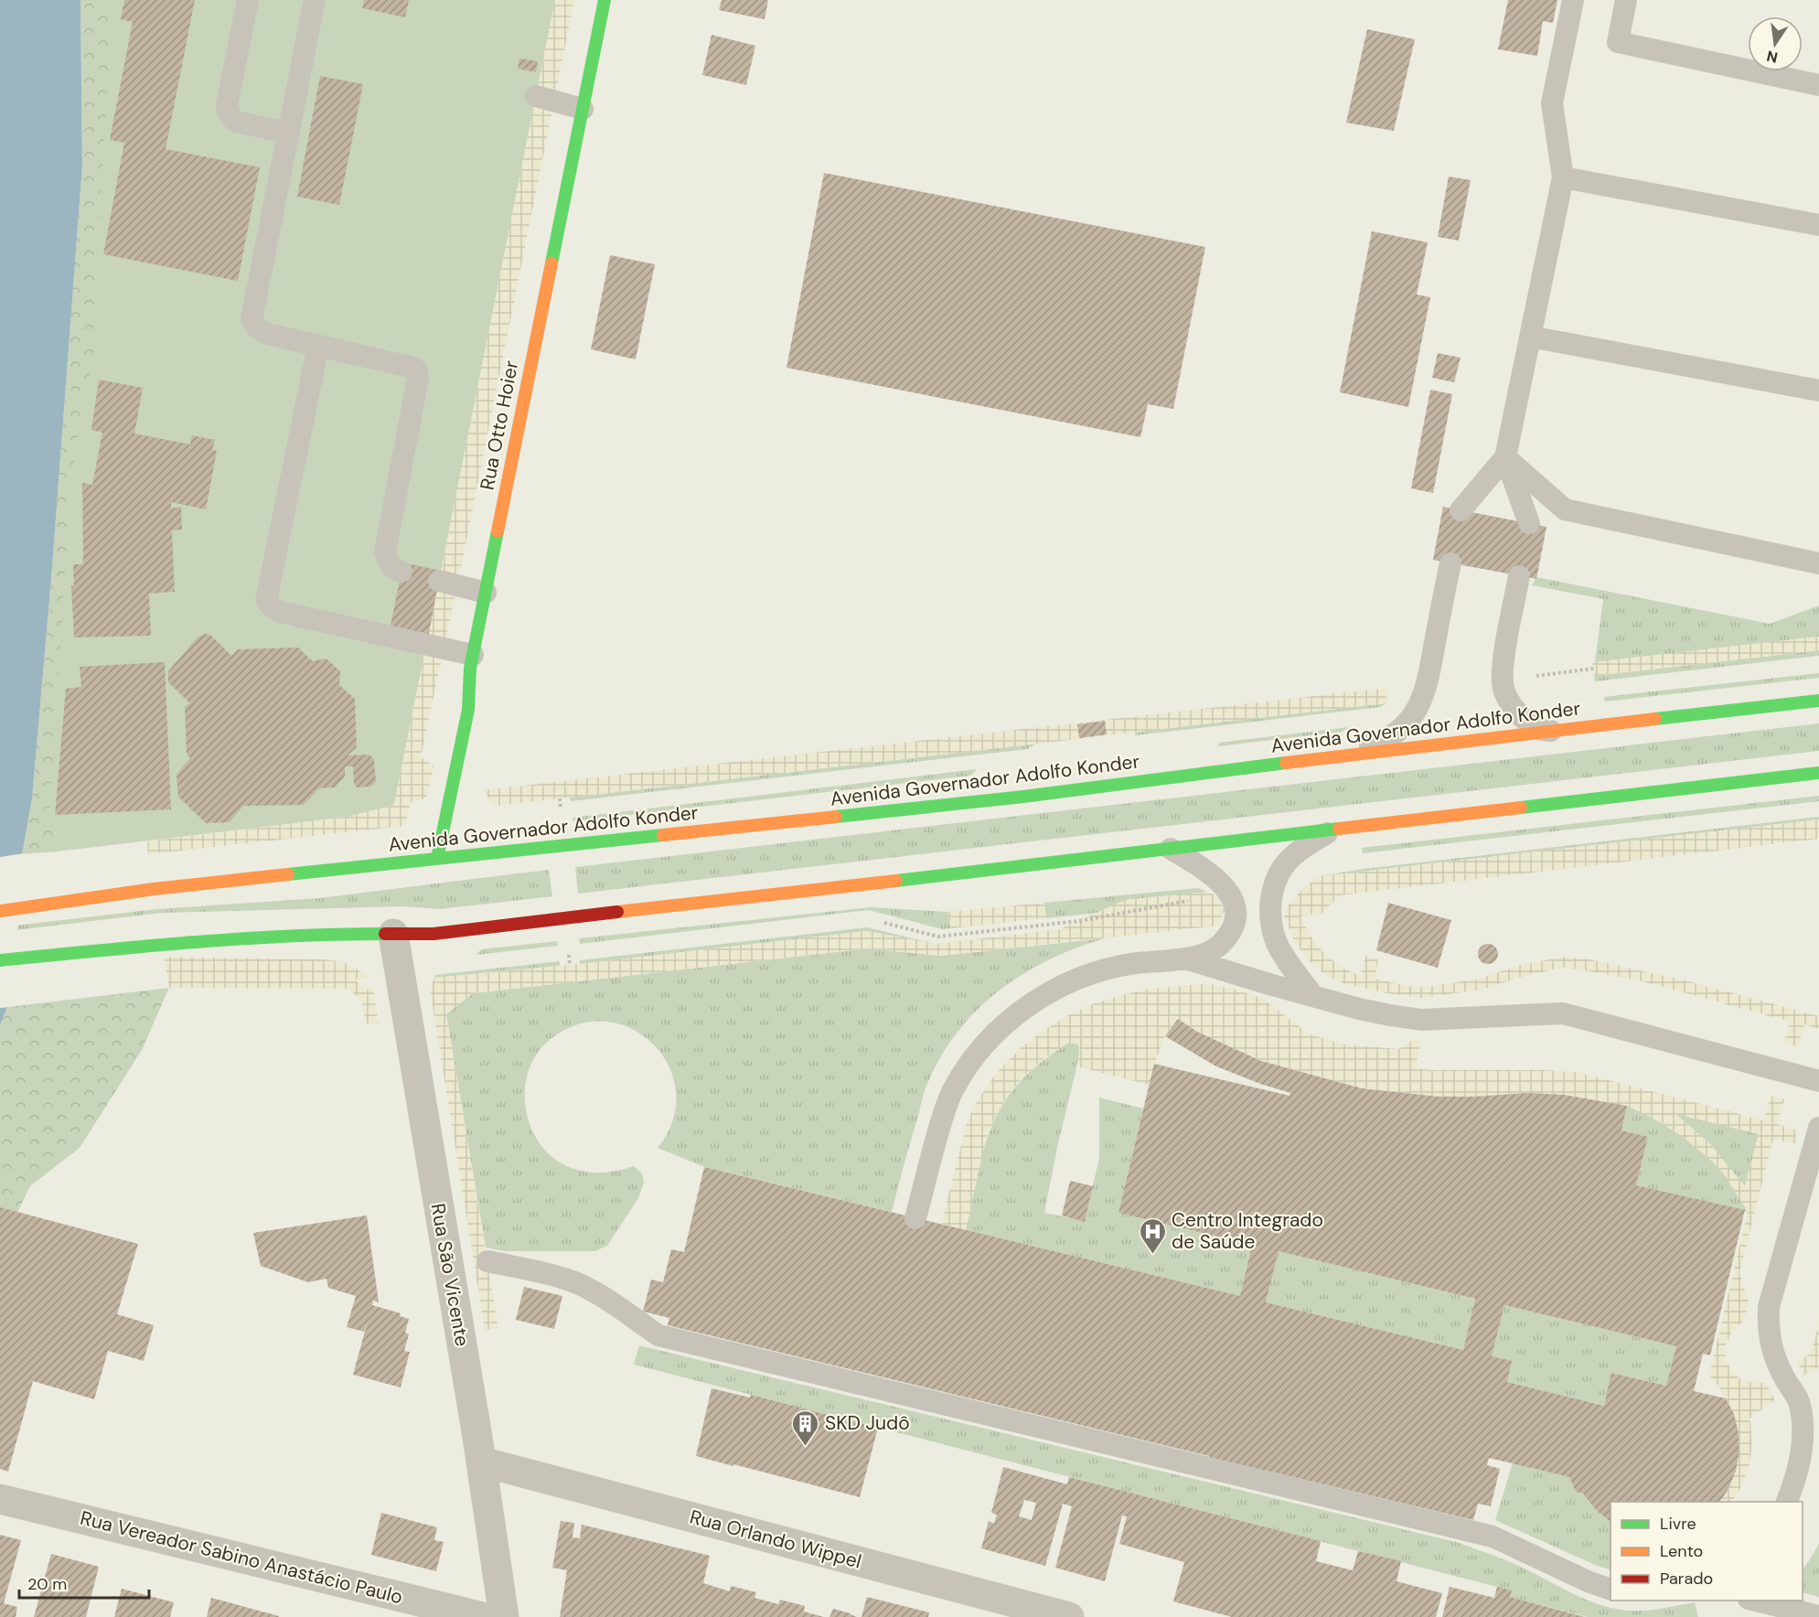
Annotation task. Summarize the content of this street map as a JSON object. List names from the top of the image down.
{
  "streets": {
    "main road": ["Rua Otto Hoier", "Avenida Governador Adolfo Konder"],
    "street": ["Rua São Vicente", "Rua Orlando Wippel", "Rua Vereador Sabino Anastácio Paulo"]
  },
  "crossings": [
    ["Rua Otto Hoier", "Avenida Governador Adolfo Konder"],
    ["Rua São Vicente", "Rua Orlando Wippel"]
  ],
  "places": {
    "hospital": ["Centro Integrado de Saúde"],
    "building": ["SKD Judô"]
  },
  "legend": ["Livre", "Lento", "Parado"],
  "scale_bar": "20 m",
  "north": "bottom"
}
